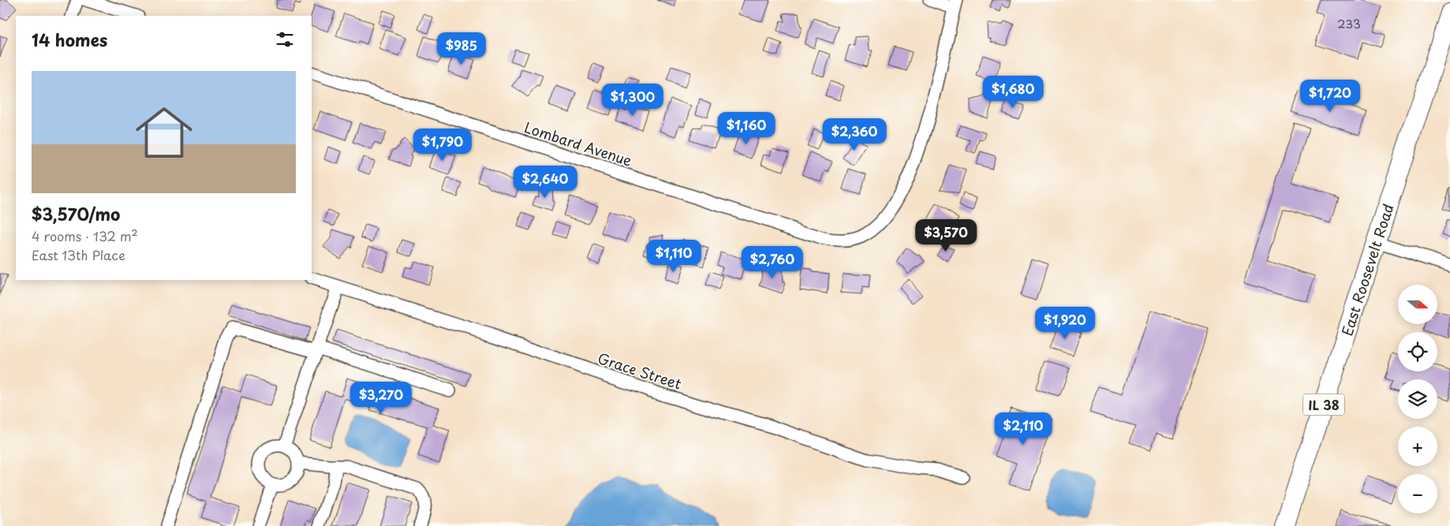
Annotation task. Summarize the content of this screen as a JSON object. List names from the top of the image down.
{
  "streets": {
    "main road": ["East Roosevelt Road", "IL 38"],
    "street": ["Lombard Avenue", "Grace Street"]
  },
  "house_numbers": ["233"],
  "north": "right",
  "page": {
    "heading": "14 homes",
    "price": [
      "$985",
      "$1,680",
      "$1,720",
      "$1,300",
      "$1,160",
      "$2,360",
      "$1,790",
      "$2,640",
      "$3,570",
      "$1,110",
      "$2,760",
      "$1,920",
      "$3,270",
      "$2,110"
    ],
    "list": [
      {
        "name": "$3,570/mo",
        "note": "4 rooms · 132 m² · East 13th Place"
      }
    ],
    "map_buttons": ["+", "−"]
  }
}
